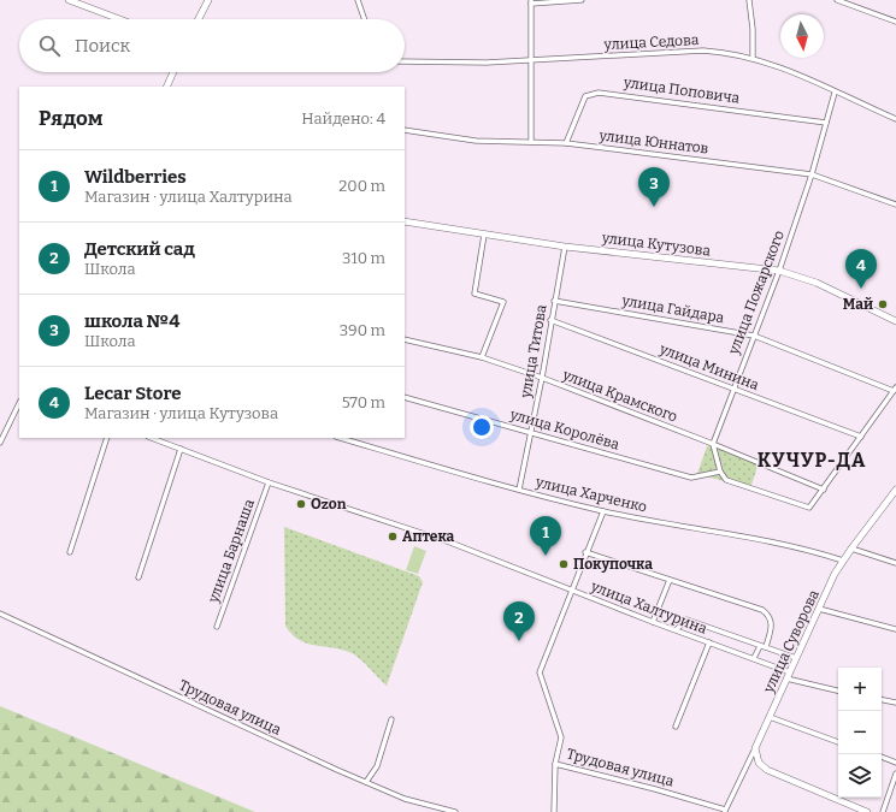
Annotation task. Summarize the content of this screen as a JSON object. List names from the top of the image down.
{
  "streets": {
    "main road": ["улица Кутузова", "улица Суворова"],
    "street": [
      "улица Седова",
      "улица Поповича",
      "улица Юннатов",
      "улица Пожарского",
      "улица Гайдара",
      "улица Титова",
      "улица Минина",
      "улица Крамского",
      "улица Королёва",
      "улица Харченко",
      "улица Барнаша",
      "улица Халтурина",
      "Трудовая улица"
    ]
  },
  "crossings": [
    ["улица Седова", "улица Пожарского"],
    ["улица Поповича", "улица Юннатов"],
    ["улица Поповича", "улица Пожарского"],
    ["улица Юннатов", "улица Пожарского"],
    ["улица Кутузова", "улица Пожарского"],
    ["улица Кутузова", "улица Титова"],
    ["улица Пожарского", "улица Гайдара"],
    ["улица Пожарского", "улица Минина"],
    ["улица Пожарского", "улица Крамского"],
    ["улица Гайдара", "улица Титова"],
    ["улица Титова", "улица Минина"],
    ["улица Титова", "улица Крамского"],
    ["улица Титова", "улица Королёва"],
    ["улица Титова", "улица Харченко"],
    ["улица Харченко", "улица Суворова"],
    ["улица Барнаша", "улица Халтурина"],
    ["улица Халтурина", "улица Суворова"],
    ["улица Суворова", "Трудовая улица"]
  ],
  "districts": ["КУЧУР-ДА"],
  "places": [
    "Май",
    "Ozon",
    "Аптека",
    "Покупочка"
  ],
  "north": "bottom",
  "page": {
    "search": "Поиск",
    "heading": ["Рядом", "Найдено: 4"],
    "list": [
      {
        "mark": "1",
        "name": "Wildberries",
        "note": "Магазин · улица Халтурина",
        "value": "200 m"
      },
      {
        "mark": "2",
        "name": "Детский сад",
        "note": "Школа",
        "value": "310 m"
      },
      {
        "mark": "3",
        "name": "школа №4",
        "note": "Школа",
        "value": "390 m"
      },
      {
        "mark": "4",
        "name": "Lecar Store",
        "note": "Магазин · улица Кутузова",
        "value": "570 m"
      }
    ],
    "pins": [
      "3",
      "4",
      "1",
      "2"
    ],
    "map_buttons": ["+", "−"]
  }
}
